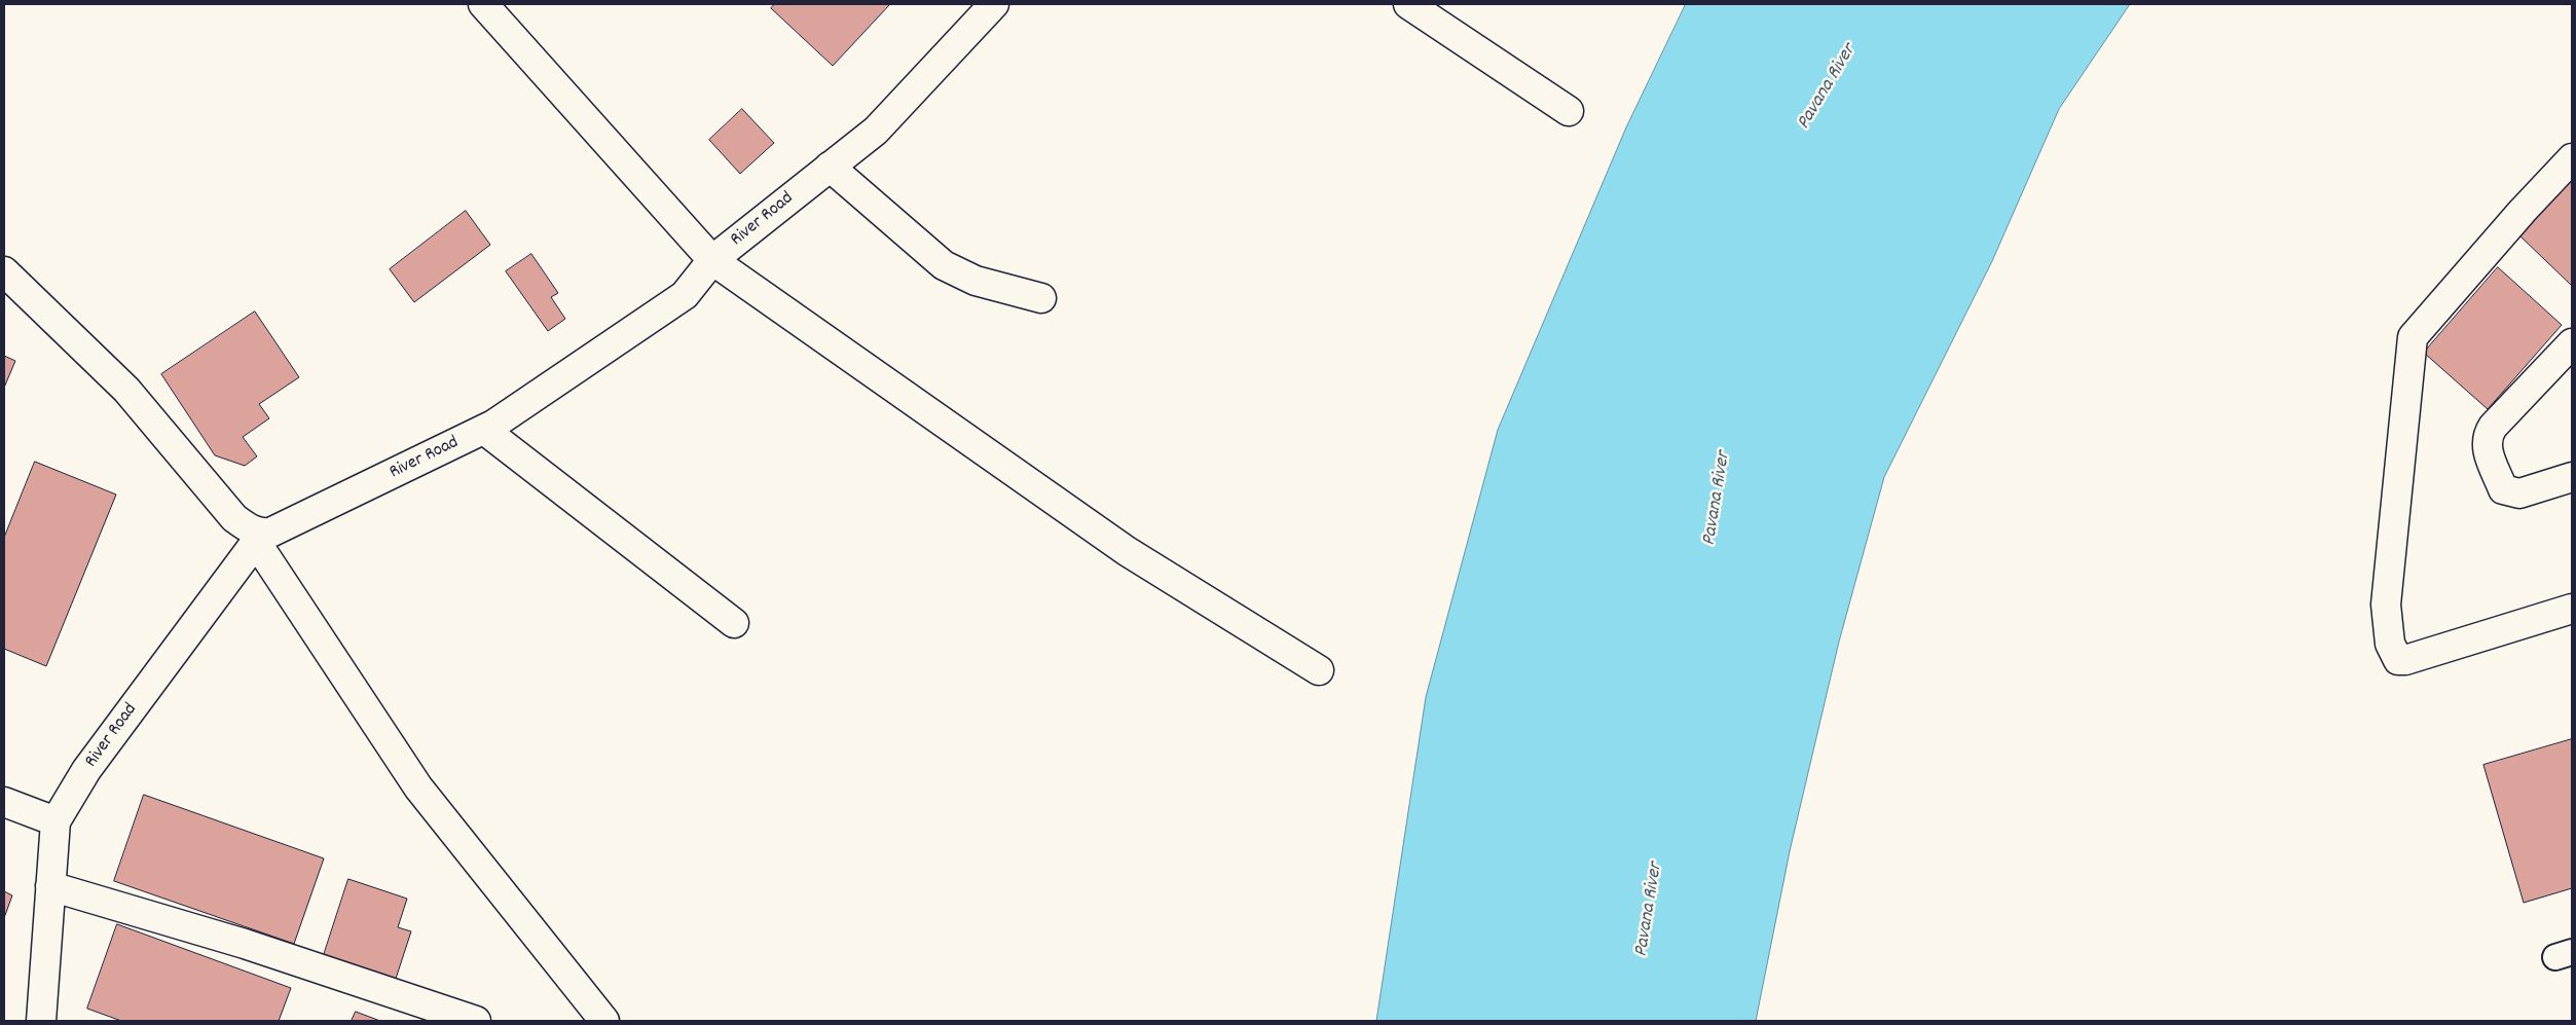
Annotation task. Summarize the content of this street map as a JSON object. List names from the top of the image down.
{
  "streets": {
    "street": ["River Road"]
  },
  "water": ["Pavana River"]
}
